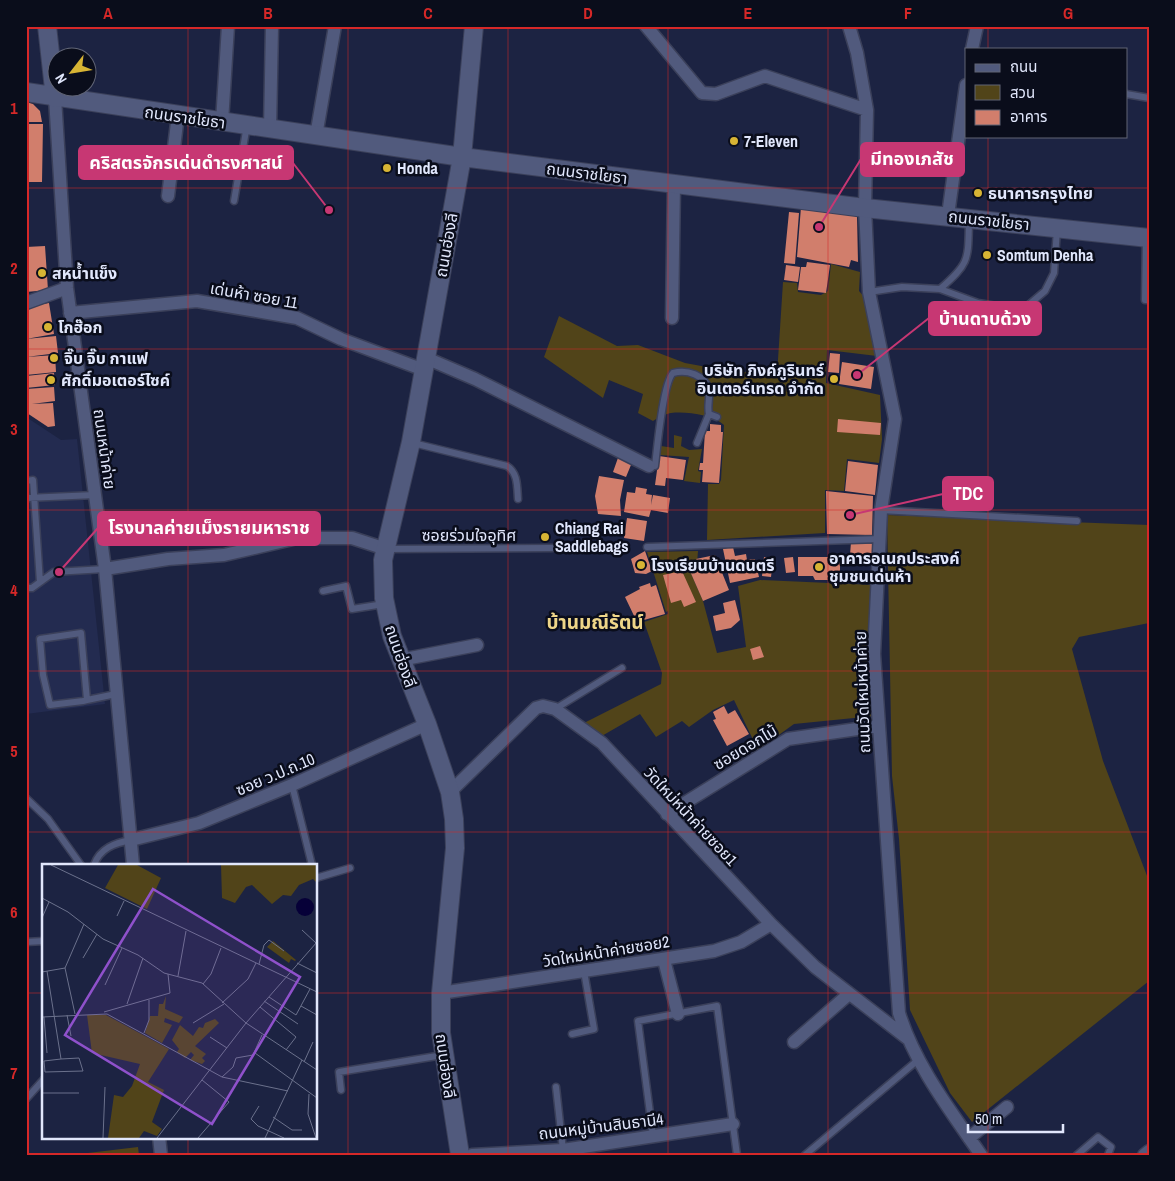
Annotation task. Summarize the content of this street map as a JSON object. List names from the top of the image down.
{
  "streets": {
    "street": [
      "ถนนราชโยธา",
      "ถนนฮ่องลี",
      "เด่นห้า ซอย 11",
      "ถนนหน้าค่าย",
      "ถนนวัดใหม่หน้าค่าย",
      "ซอยดอกไม้",
      "ซอย ว.ป.ถ.10",
      "วัดใหม่หน้าค่ายซอย1",
      "วัดใหม่หน้าค่ายซอย2",
      "ถนนหมู่บ้านสินธานี4"
    ],
    "lane": ["ซอยร่วมใจอุทิศ"]
  },
  "crossings": [
    ["ถนนราชโยธา", "ถนนฮ่องลี"],
    ["ถนนราชโยธา", "ถนนหน้าค่าย"],
    ["ถนนราชโยธา", "ถนนวัดใหม่หน้าค่าย"],
    ["ถนนฮ่องลี", "เด่นห้า ซอย 11"],
    ["ถนนฮ่องลี", "ซอยร่วมใจอุทิศ"],
    ["ถนนฮ่องลี", "ซอย ว.ป.ถ.10"],
    ["ถนนฮ่องลี", "วัดใหม่หน้าค่ายซอย2"],
    ["เด่นห้า ซอย 11", "ถนนหน้าค่าย"],
    ["ถนนหน้าค่าย", "ซอย ว.ป.ถ.10"],
    ["ถนนวัดใหม่หน้าค่าย", "ซอยดอกไม้"],
    ["ถนนวัดใหม่หน้าค่าย", "วัดใหม่หน้าค่ายซอย1"],
    ["ซอยดอกไม้", "วัดใหม่หน้าค่ายซอย1"],
    ["วัดใหม่หน้าค่ายซอย1", "วัดใหม่หน้าค่ายซอย2"]
  ],
  "districts": ["บ้านมณีรัตน์"],
  "places": [
    "7-Eleven",
    "Honda",
    "ธนาคารกรุงไทย",
    "คริสตรจักรเด่นดำรงศาสน์",
    "มีทองเภสัช",
    "Somtum Denha",
    "สหน้ำแข็ง",
    "โกฮ๊อก",
    "จิ๊บ จิ๊บ กาแฟ",
    "บ้านดาบด้วง",
    "บริษัท ภิงค์ภูรินทร์ อินเตอร์เทรด จำกัด",
    "ศักดิ์มอเตอร์ไซค์",
    "TDC",
    "Chiang Rai Saddlebags",
    "โรงเรียนบ้านดนตรี",
    "อาคารอเนกประสงค์ ชุมชนเด่นห้า",
    "โรงบาลค่ายเม็งรายมหาราช"
  ],
  "legend": ["ถนน", "สวน", "อาคาร"],
  "scale_bar": "50 m",
  "north": "bottom left",
  "grid": {
    "columns": [
      "A",
      "B",
      "C",
      "D",
      "E",
      "F",
      "G"
    ],
    "rows": [
      "1",
      "2",
      "3",
      "4",
      "5",
      "6",
      "7"
    ]
  }
}
